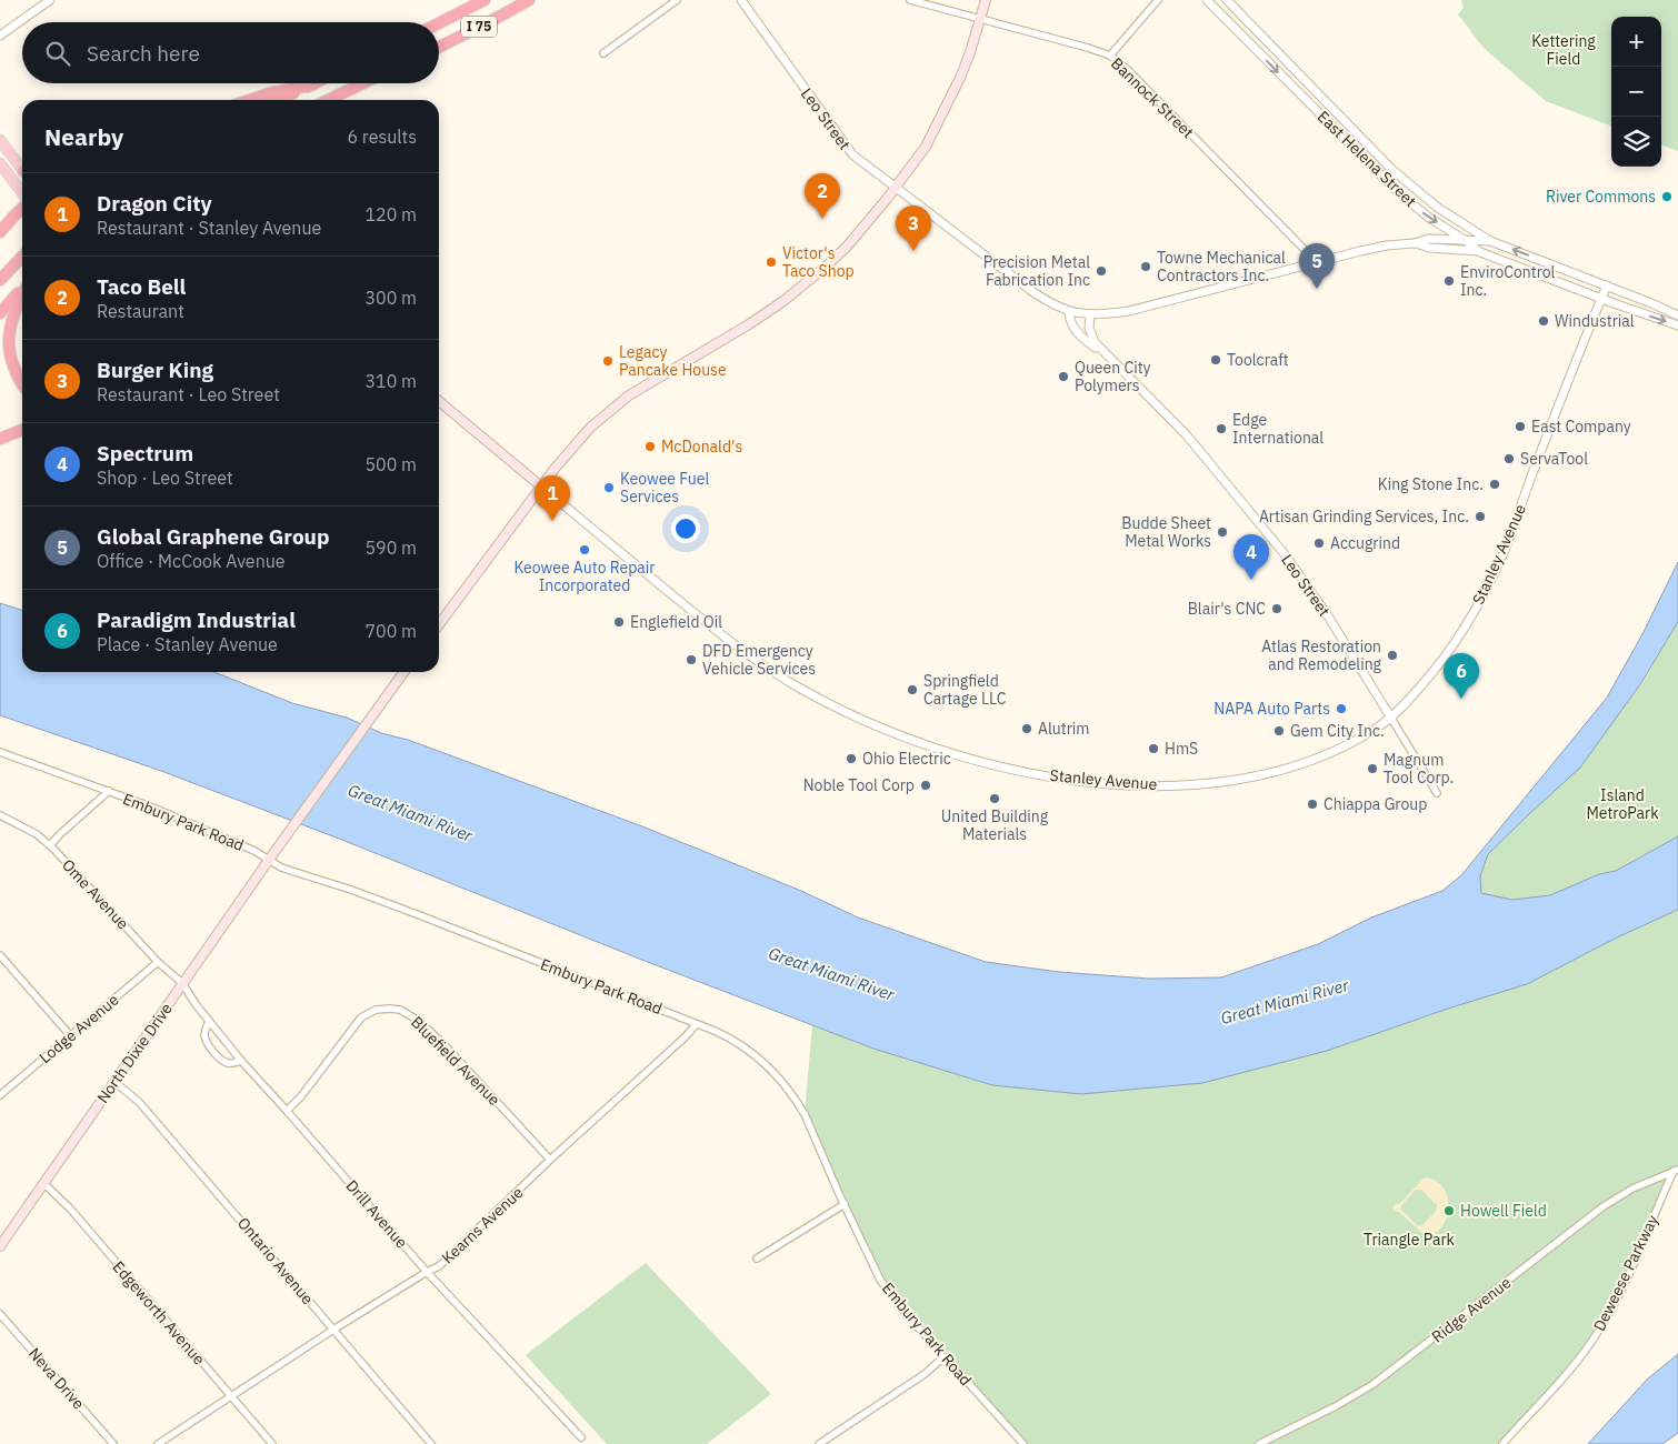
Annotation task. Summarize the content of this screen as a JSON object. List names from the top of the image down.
{
  "streets": {
    "highway": ["I 75"],
    "main road": ["Stanley Avenue", "North Dixie Drive"],
    "street": [
      "Bannock Street",
      "Leo Street",
      "East Helena Street",
      "Embury Park Road",
      "Ome Avenue",
      "Lodge Avenue",
      "Bluefield Avenue",
      "Drill Avenue",
      "Kearns Avenue",
      "Ontario Avenue",
      "Deweese Parkway",
      "Ridge Avenue",
      "Edgeworth Avenue",
      "Neva Drive"
    ]
  },
  "crossings": [
    ["Leo Street", "Stanley Avenue"],
    ["East Helena Street", "Stanley Avenue"],
    ["Embury Park Road", "North Dixie Drive"],
    ["Embury Park Road", "Kearns Avenue"],
    ["Ome Avenue", "Lodge Avenue"],
    ["Ome Avenue", "North Dixie Drive"],
    ["Ome Avenue", "Drill Avenue"],
    ["North Dixie Drive", "Drill Avenue"],
    ["North Dixie Drive", "Ontario Avenue"],
    ["North Dixie Drive", "Edgeworth Avenue"],
    ["Bluefield Avenue", "Drill Avenue"],
    ["Bluefield Avenue", "Kearns Avenue"],
    ["Drill Avenue", "Kearns Avenue"],
    ["Kearns Avenue", "Ontario Avenue"],
    ["Kearns Avenue", "Edgeworth Avenue"],
    ["Deweese Parkway", "Ridge Avenue"]
  ],
  "water": ["Great Miami River"],
  "parks": ["Kettering Field", "Island MetroPark", "Triangle Park"],
  "places": [
    "River Commons",
    "Victor's Taco Shop",
    "Towne Mechanical Contractors Inc.",
    "Precision Metal Fabrication Inc",
    "EnviroControl Inc.",
    "Windustrial",
    "Toolcraft",
    "Legacy Pancake House",
    "Queen City Polymers",
    "East Company",
    "Edge International",
    "McDonald's",
    "ServaTool",
    "King Stone Inc.",
    "Keowee Fuel Services",
    "Artisan Grinding Services, Inc.",
    "Budde Sheet Metal Works",
    "Accugrind",
    "Keowee Auto Repair Incorporated",
    "Blair's CNC",
    "Englefield Oil",
    "Atlas Restoration and Remodeling",
    "DFD Emergency Vehicle Services",
    "Springfield Cartage LLC",
    "NAPA Auto Parts",
    "Alutrim",
    "Gem City Inc.",
    "HmS",
    "Ohio Electric",
    "Magnum Tool Corp.",
    "Noble Tool Corp",
    "United Building Materials",
    "Chiappa Group",
    "Howell Field"
  ],
  "page": {
    "map_buttons": ["+", "−"],
    "search": "Search here",
    "heading": ["Nearby", "6 results"],
    "list": [
      {
        "mark": "1",
        "name": "Dragon City",
        "note": "Restaurant · Stanley Avenue",
        "value": "120 m"
      },
      {
        "mark": "2",
        "name": "Taco Bell",
        "note": "Restaurant",
        "value": "300 m"
      },
      {
        "mark": "3",
        "name": "Burger King",
        "note": "Restaurant · Leo Street",
        "value": "310 m"
      },
      {
        "mark": "4",
        "name": "Spectrum",
        "note": "Shop · Leo Street",
        "value": "500 m"
      },
      {
        "mark": "5",
        "name": "Global Graphene Group",
        "note": "Office · McCook Avenue",
        "value": "590 m"
      },
      {
        "mark": "6",
        "name": "Paradigm Industrial",
        "note": "Place · Stanley Avenue",
        "value": "700 m"
      }
    ],
    "pins": [
      "2",
      "3",
      "5",
      "1",
      "4",
      "6"
    ]
  }
}
